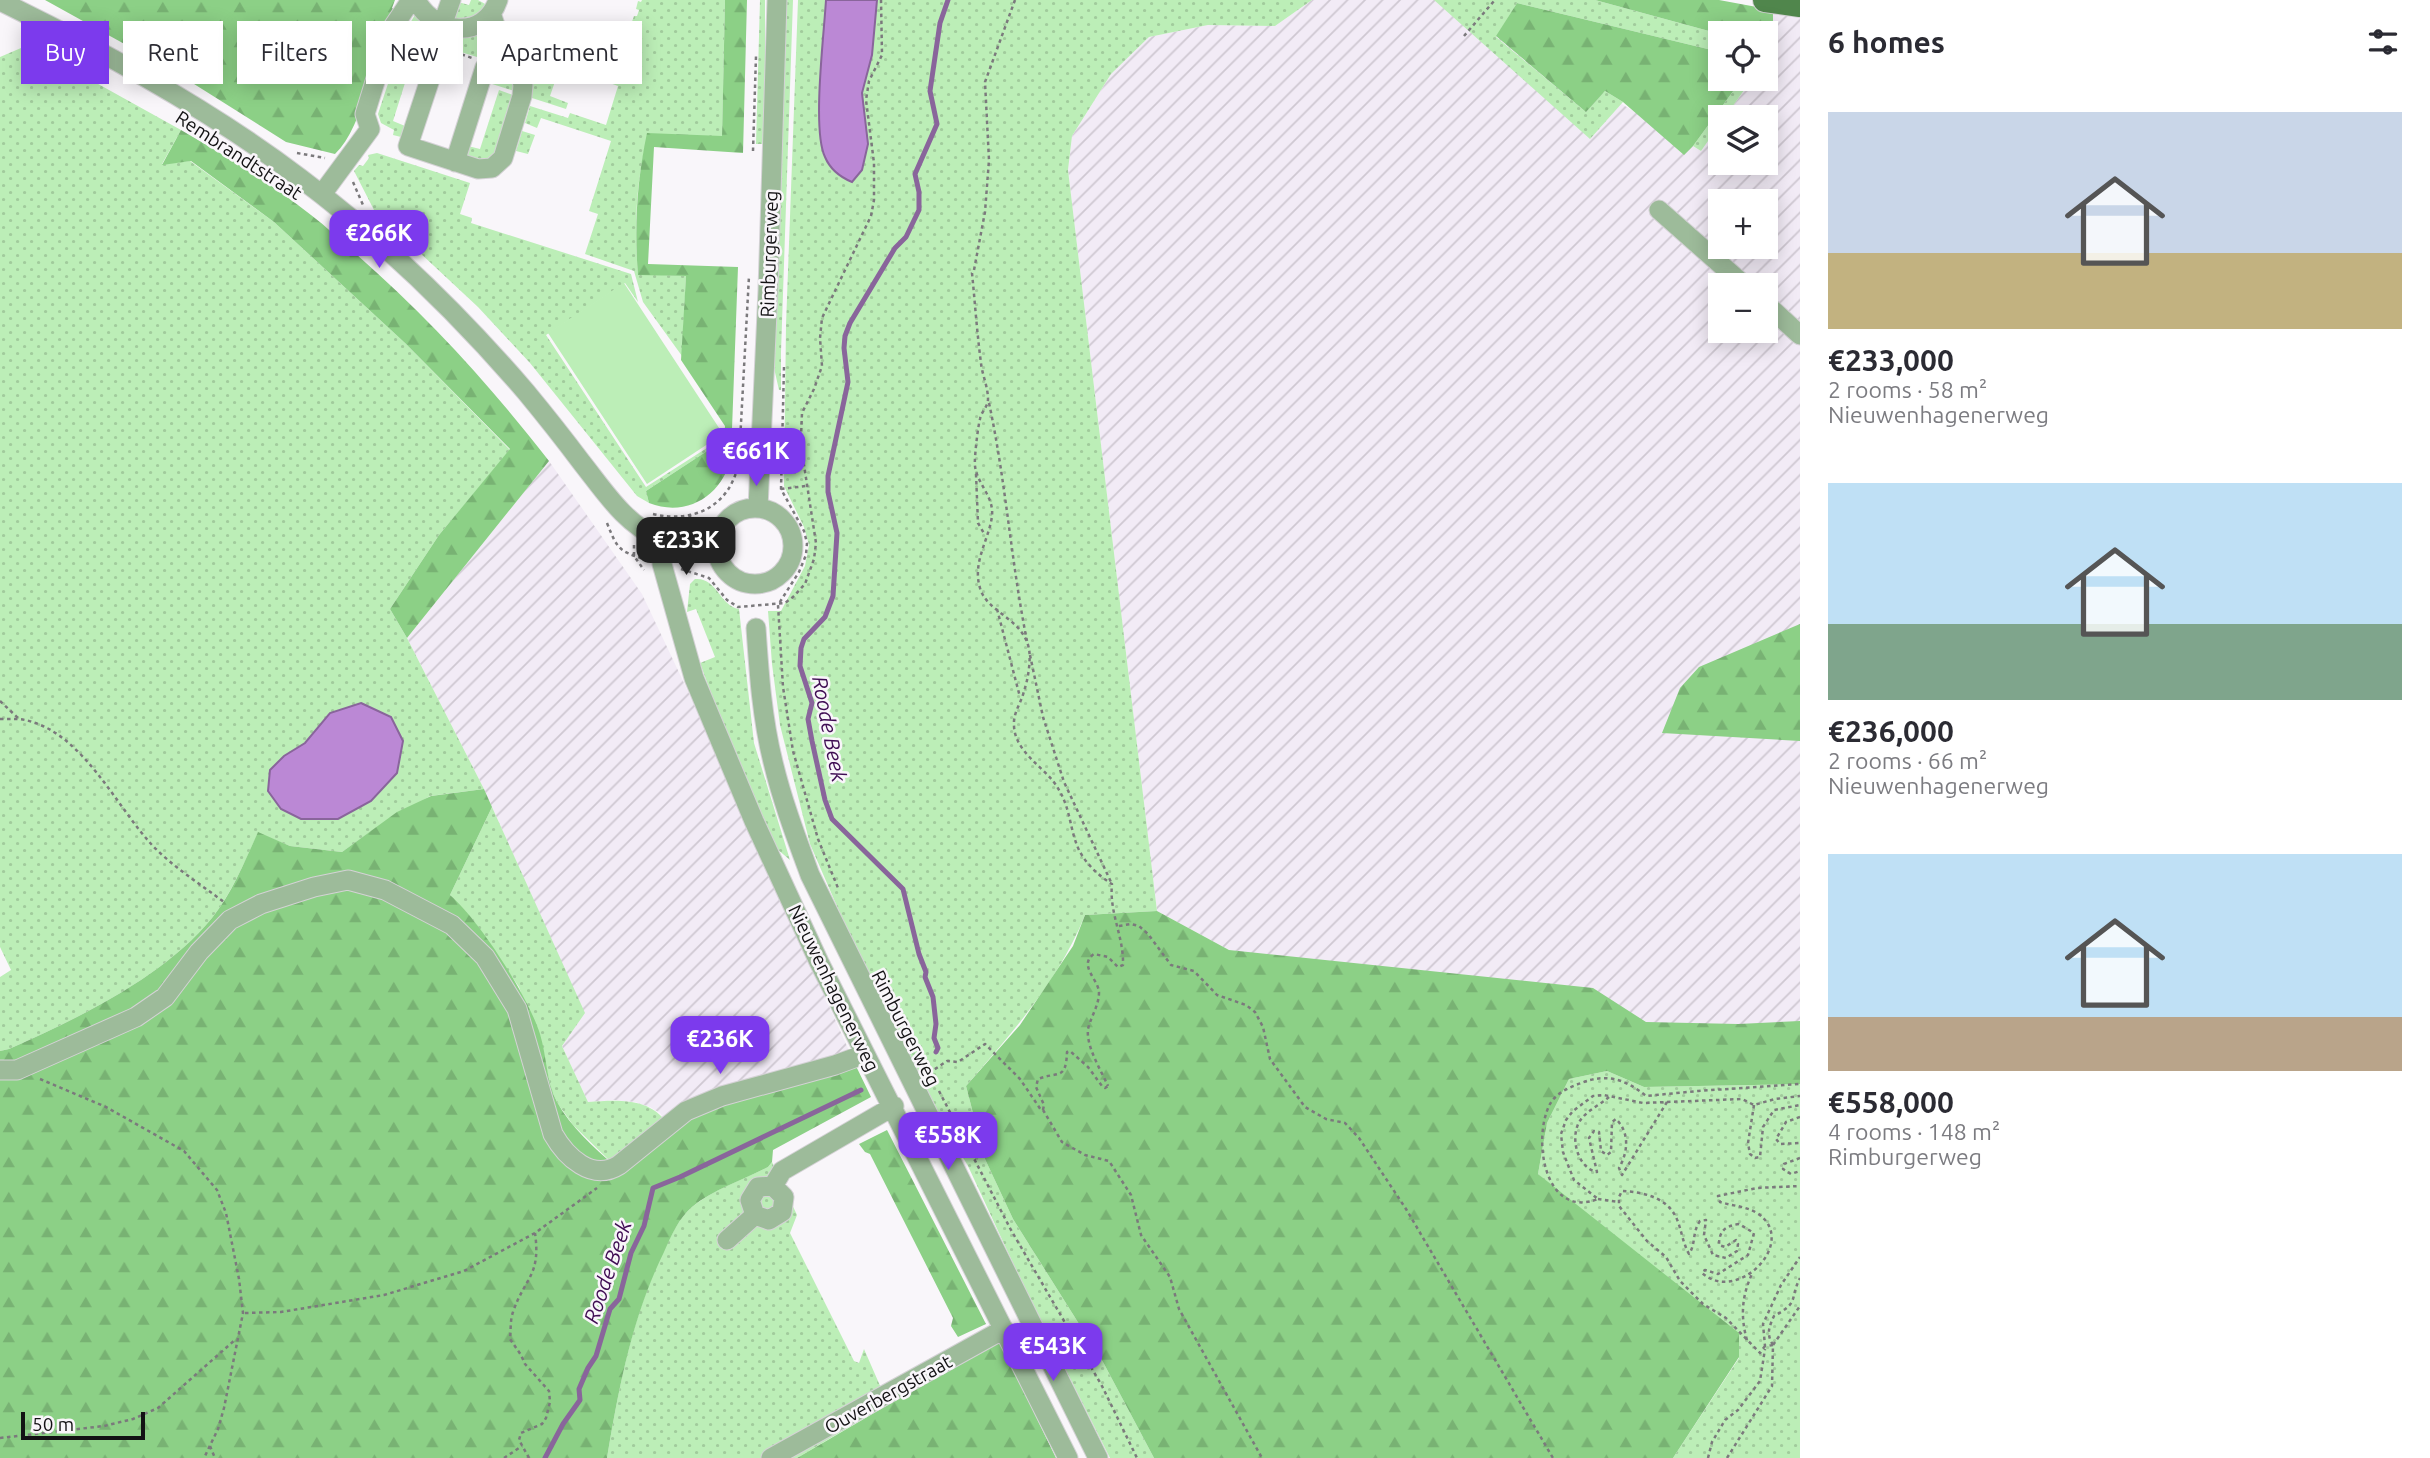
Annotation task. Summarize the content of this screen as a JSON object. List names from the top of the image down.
{
  "streets": {
    "street": [
      "Rembrandtstraat",
      "Rimburgerweg",
      "Nieuwenhagenerweg",
      "Ouverbergstraat"
    ]
  },
  "crossings": [
    ["Rembrandtstraat", "Rimburgerweg"],
    ["Rembrandtstraat", "Nieuwenhagenerweg"],
    ["Nieuwenhagenerweg", "Ouverbergstraat"]
  ],
  "water": ["Roode Beek"],
  "scale_bar": "50 m",
  "page": {
    "heading": "6 homes",
    "map_buttons": ["+", "−"],
    "chip": [
      "Buy",
      "Rent",
      "Filters",
      "New",
      "Apartment"
    ],
    "list": [
      {
        "name": "€233,000",
        "note": "2 rooms · 58 m² · Nieuwenhagenerweg"
      },
      {
        "name": "€236,000",
        "note": "2 rooms · 66 m² · Nieuwenhagenerweg"
      },
      {
        "name": "€558,000",
        "note": "4 rooms · 148 m² · Rimburgerweg"
      }
    ],
    "price": [
      "€266K",
      "€661K",
      "€233K",
      "€236K",
      "€558K",
      "€543K"
    ],
    "scale": "50 m"
  }
}
